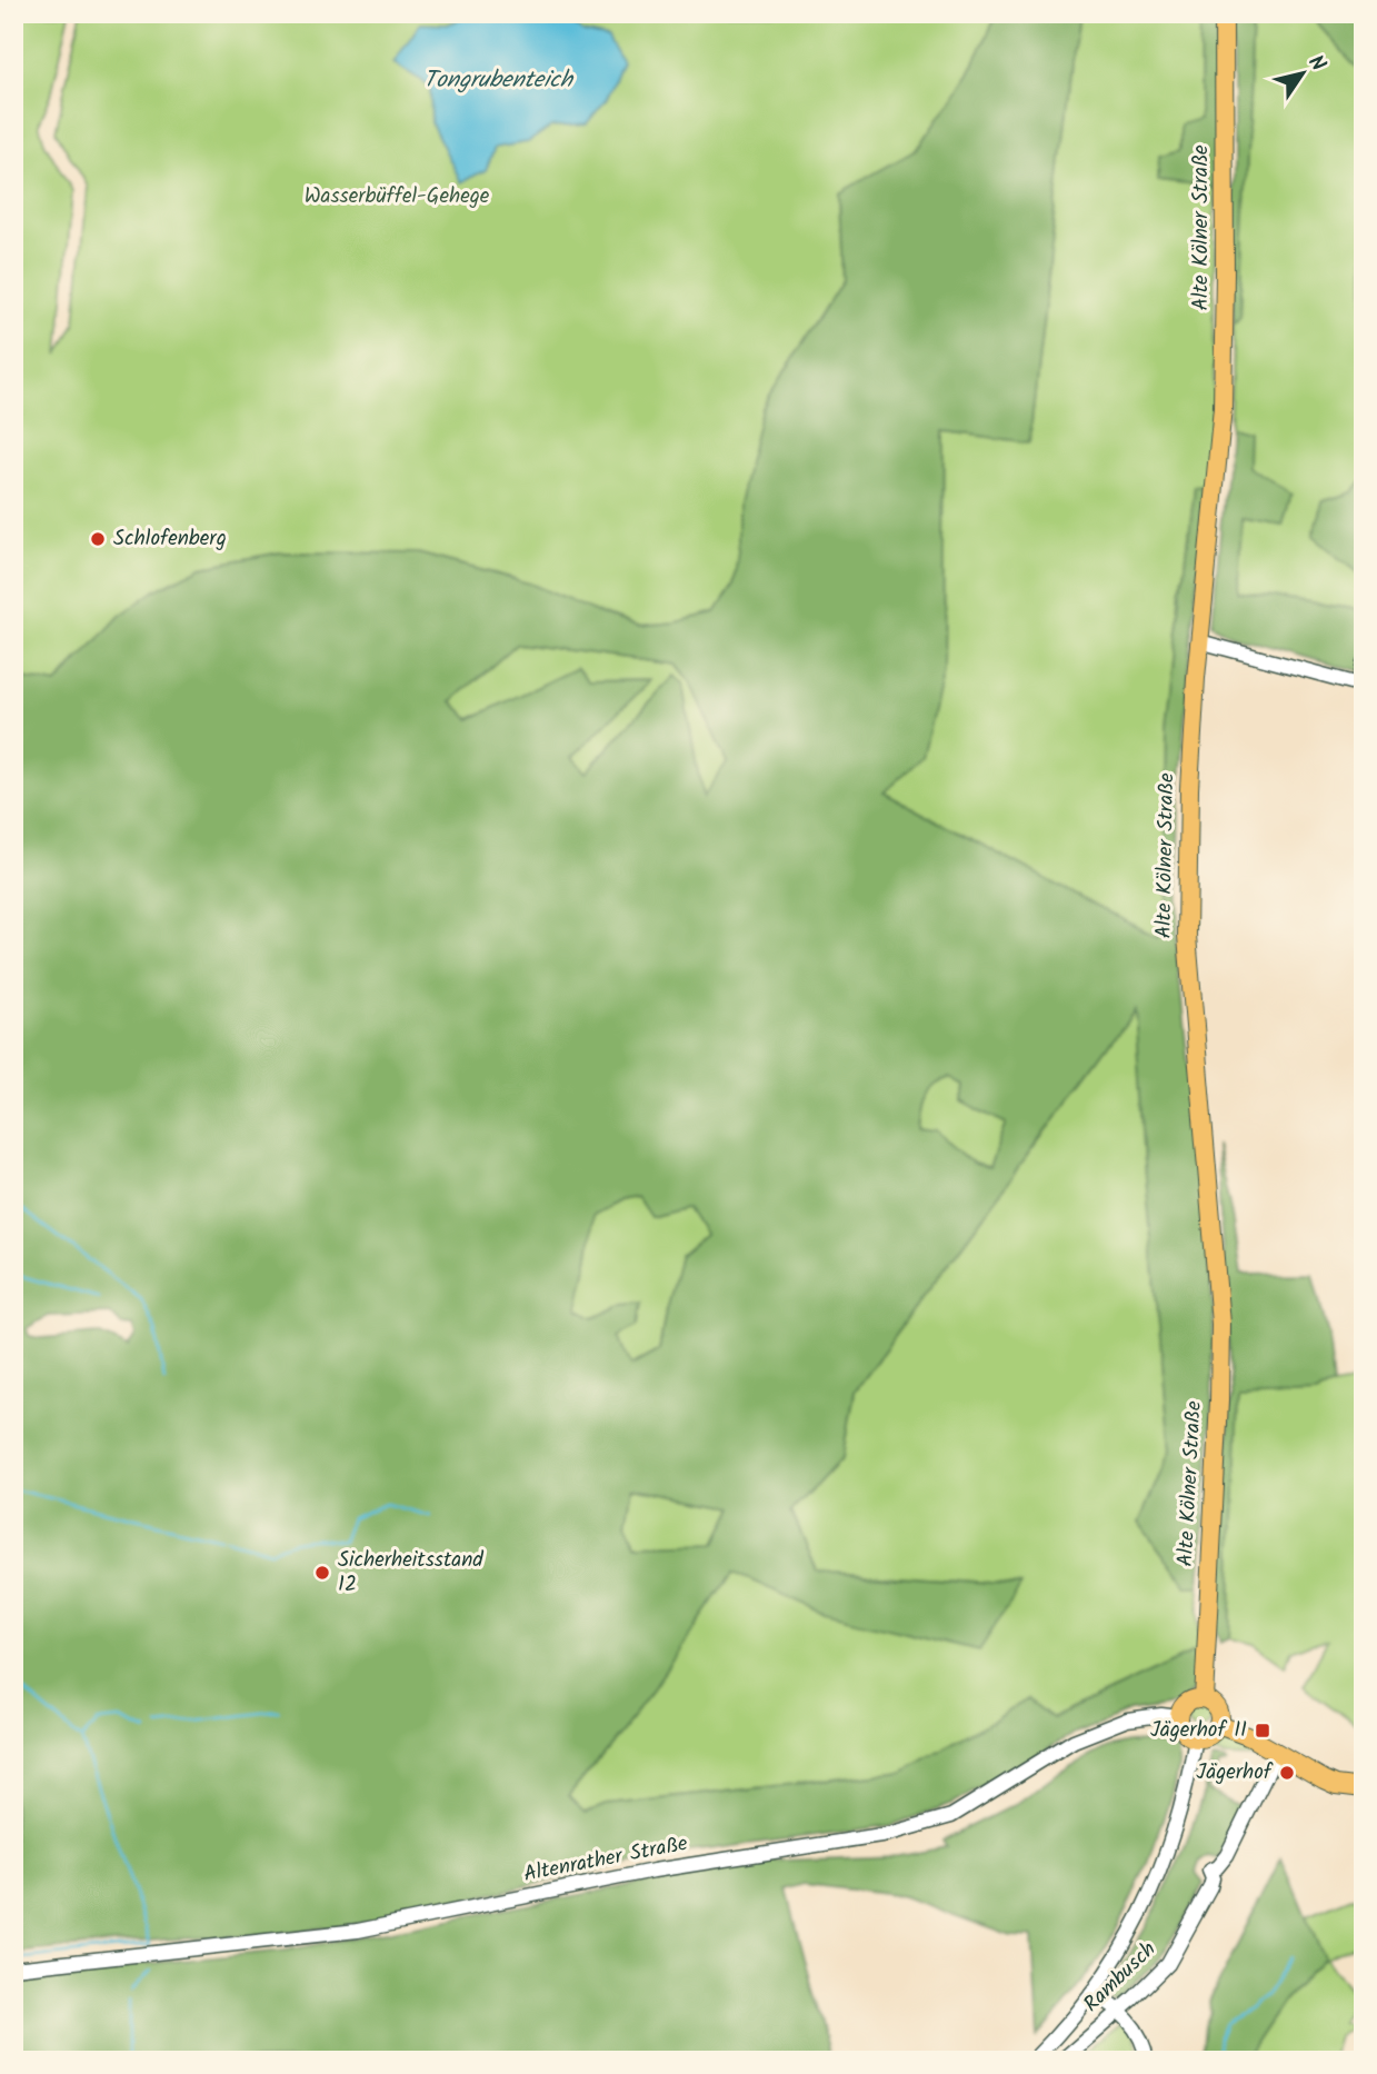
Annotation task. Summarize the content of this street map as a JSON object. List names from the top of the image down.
{
  "streets": {
    "main road": ["Alte Kölner Straße"],
    "street": ["Altenrather Straße", "Rambusch"]
  },
  "crossings": [
    ["Alte Kölner Straße", "Altenrather Straße"],
    ["Alte Kölner Straße", "Rambusch"],
    ["Altenrather Straße", "Rambusch"]
  ],
  "water": ["Tongrubenteich"],
  "parks": ["Wasserbüffel-Gehege"],
  "places": {
    "other": ["Schlofenberg", "Sicherheitsstand 12", "Jägerhof"],
    "transit": ["Jägerhof II"]
  },
  "north": "top right"
}
